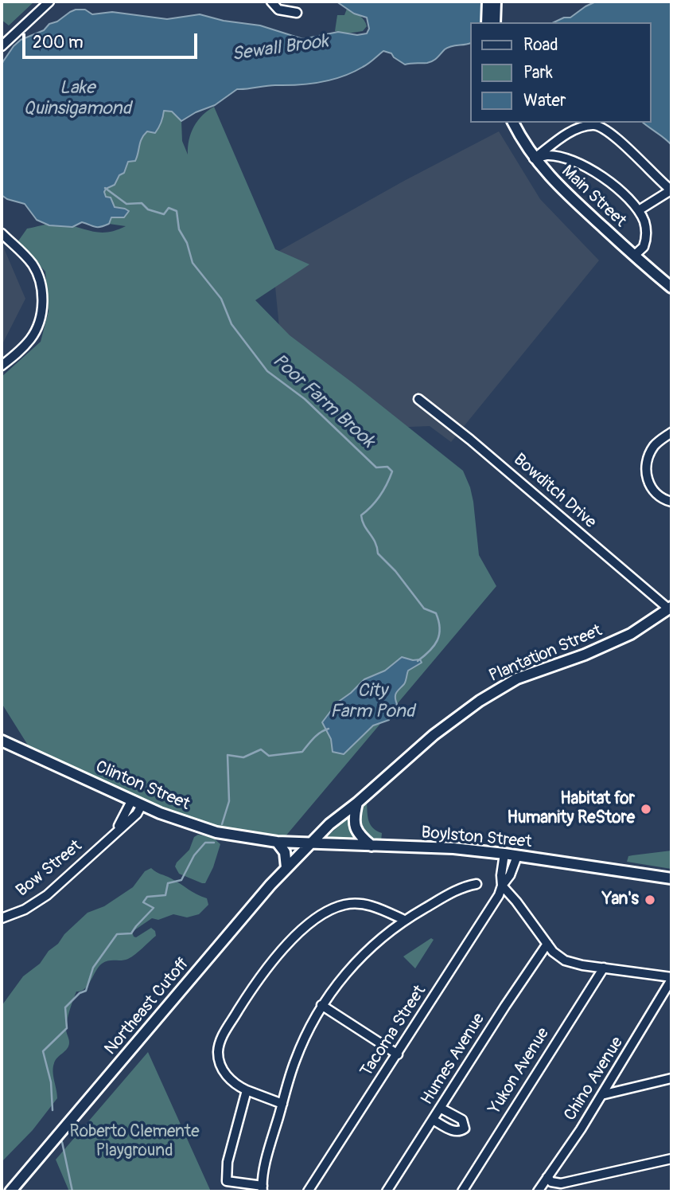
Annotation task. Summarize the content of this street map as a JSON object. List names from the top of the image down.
{
  "streets": {
    "main road": [
      "Main Street",
      "Plantation Street",
      "Clinton Street",
      "Boylston Street",
      "Northeast Cutoff"
    ],
    "street": [
      "Bowditch Drive",
      "Bow Street",
      "Tacoma Street",
      "Humes Avenue",
      "Yukon Avenue",
      "Chino Avenue"
    ]
  },
  "crossings": [
    ["Bowditch Drive", "Plantation Street"],
    ["Plantation Street", "Boylston Street"],
    ["Plantation Street", "Northeast Cutoff"],
    ["Clinton Street", "Boylston Street"],
    ["Clinton Street", "Bow Street"],
    ["Boylston Street", "Northeast Cutoff"],
    ["Boylston Street", "Tacoma Street"]
  ],
  "water": [
    "Sewall Brook",
    "Lake Quinsigamond",
    "Poor Farm Brook",
    "City Farm Pond"
  ],
  "parks": ["Roberto Clemente Playground"],
  "places": ["Habitat for Humanity ReStore", "Yan's"],
  "legend": ["Road", "Park", "Water"],
  "scale_bar": "200 m"
}
